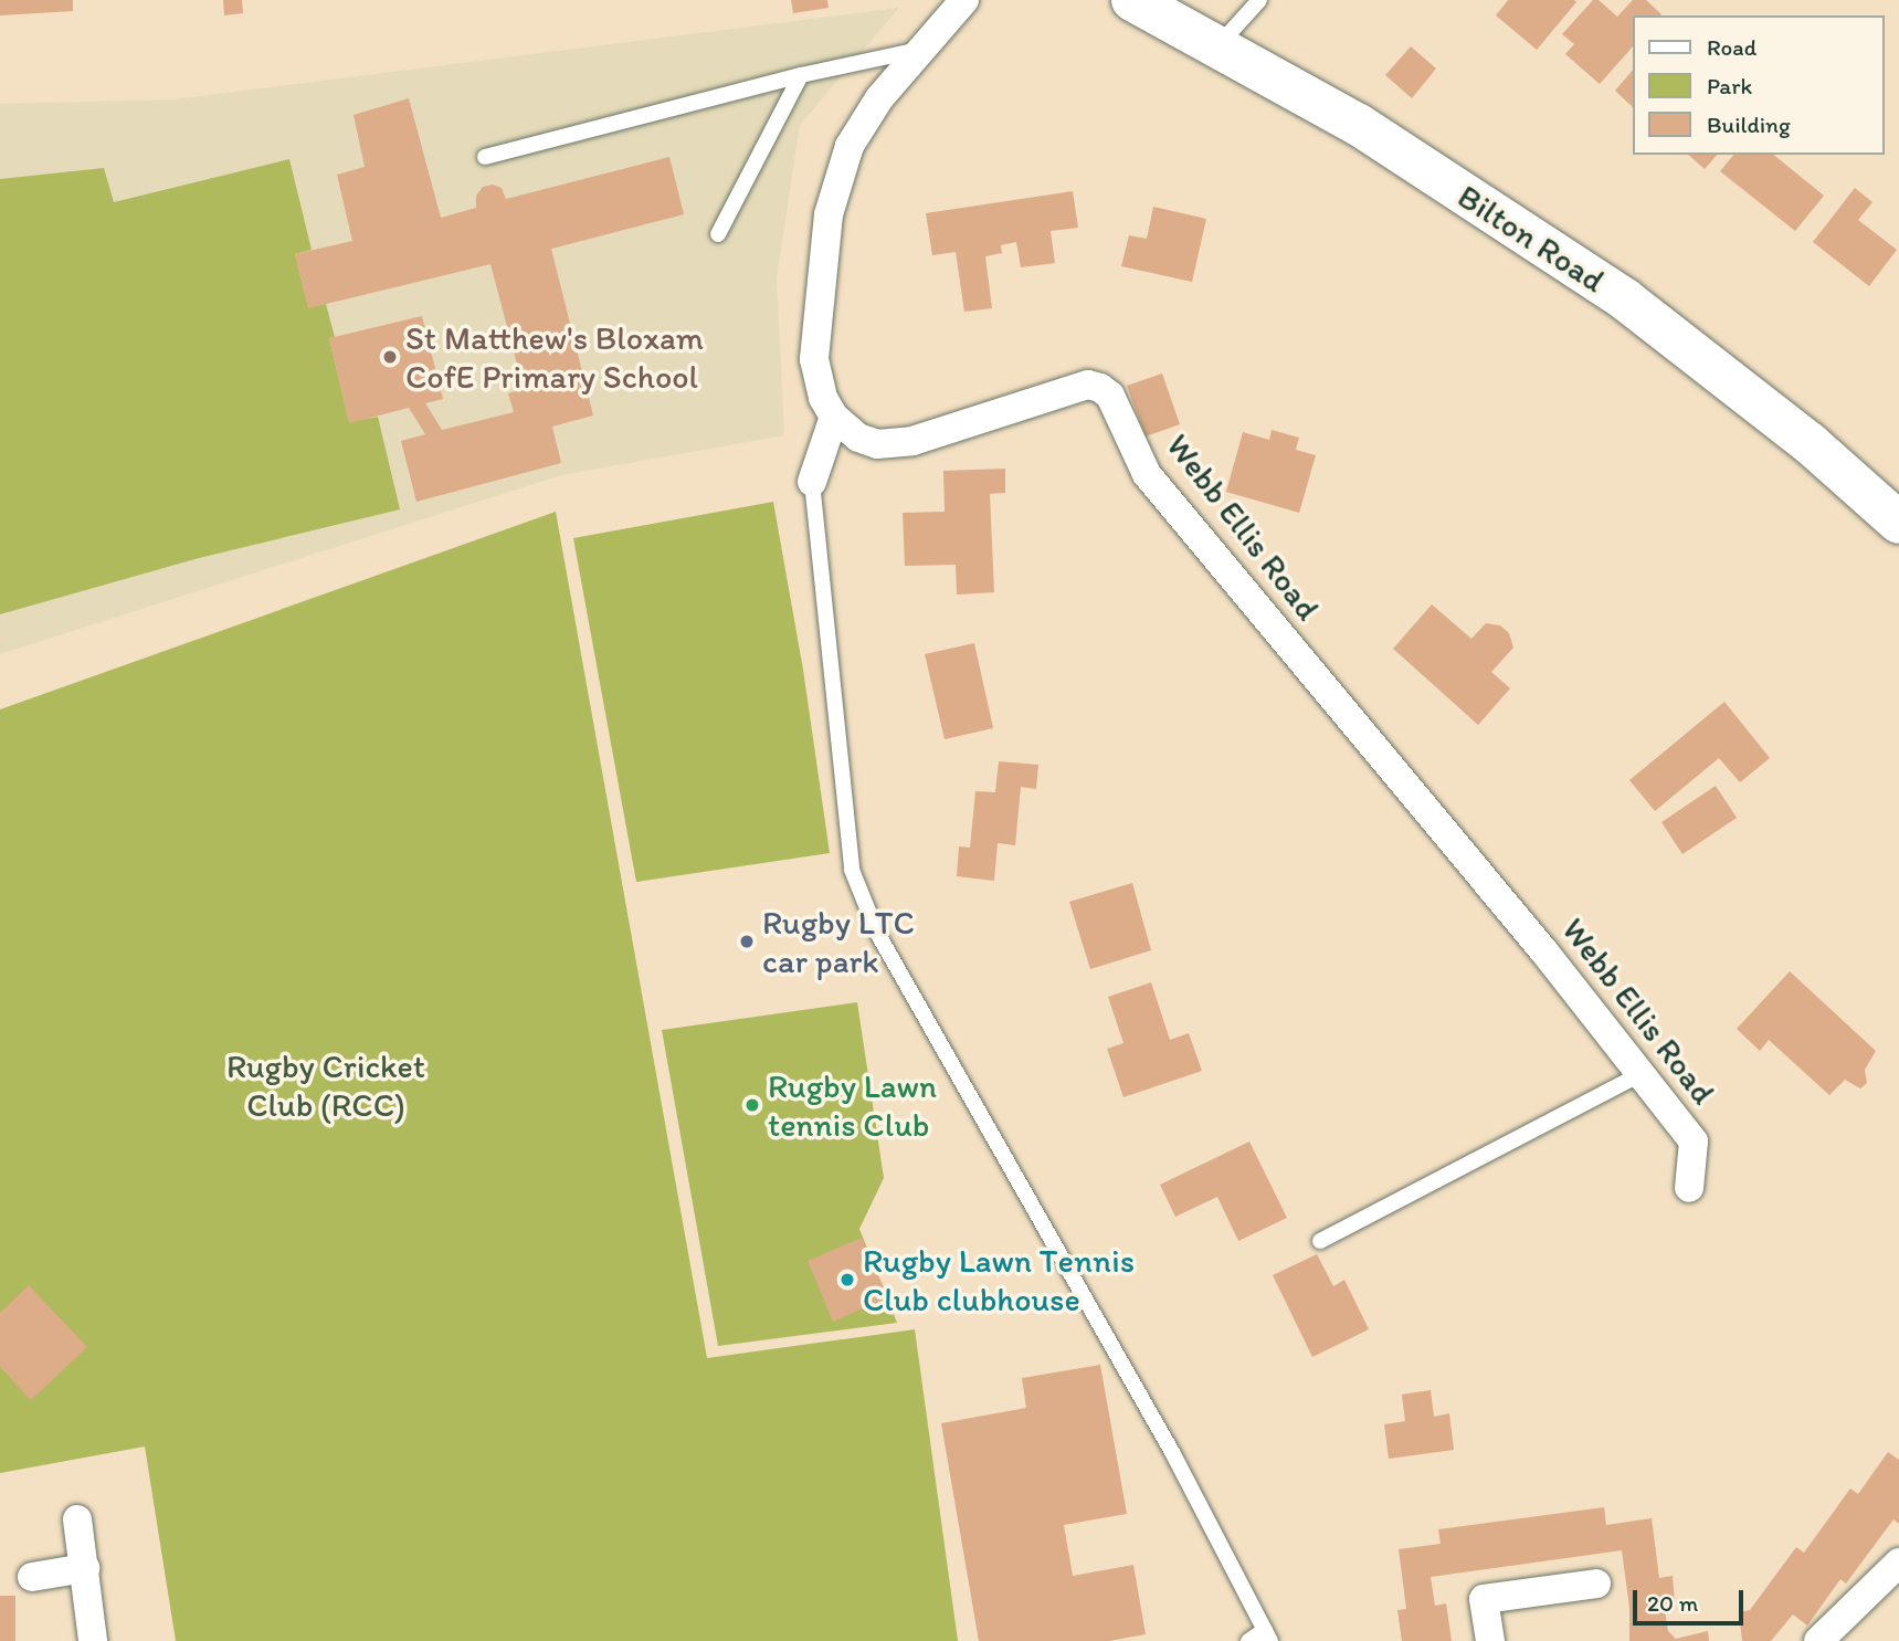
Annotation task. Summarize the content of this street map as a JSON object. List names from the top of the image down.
{
  "streets": {
    "main road": ["Bilton Road"],
    "street": ["Webb Ellis Road"]
  },
  "parks": ["Rugby Cricket Club (RCC)"],
  "places": [
    "St Matthew's Bloxam CofE Primary School",
    "Rugby LTC car park",
    "Rugby Lawn tennis Club",
    "Rugby Lawn Tennis Club clubhouse"
  ],
  "legend": ["Road", "Park", "Building"],
  "scale_bar": "20 m"
}
